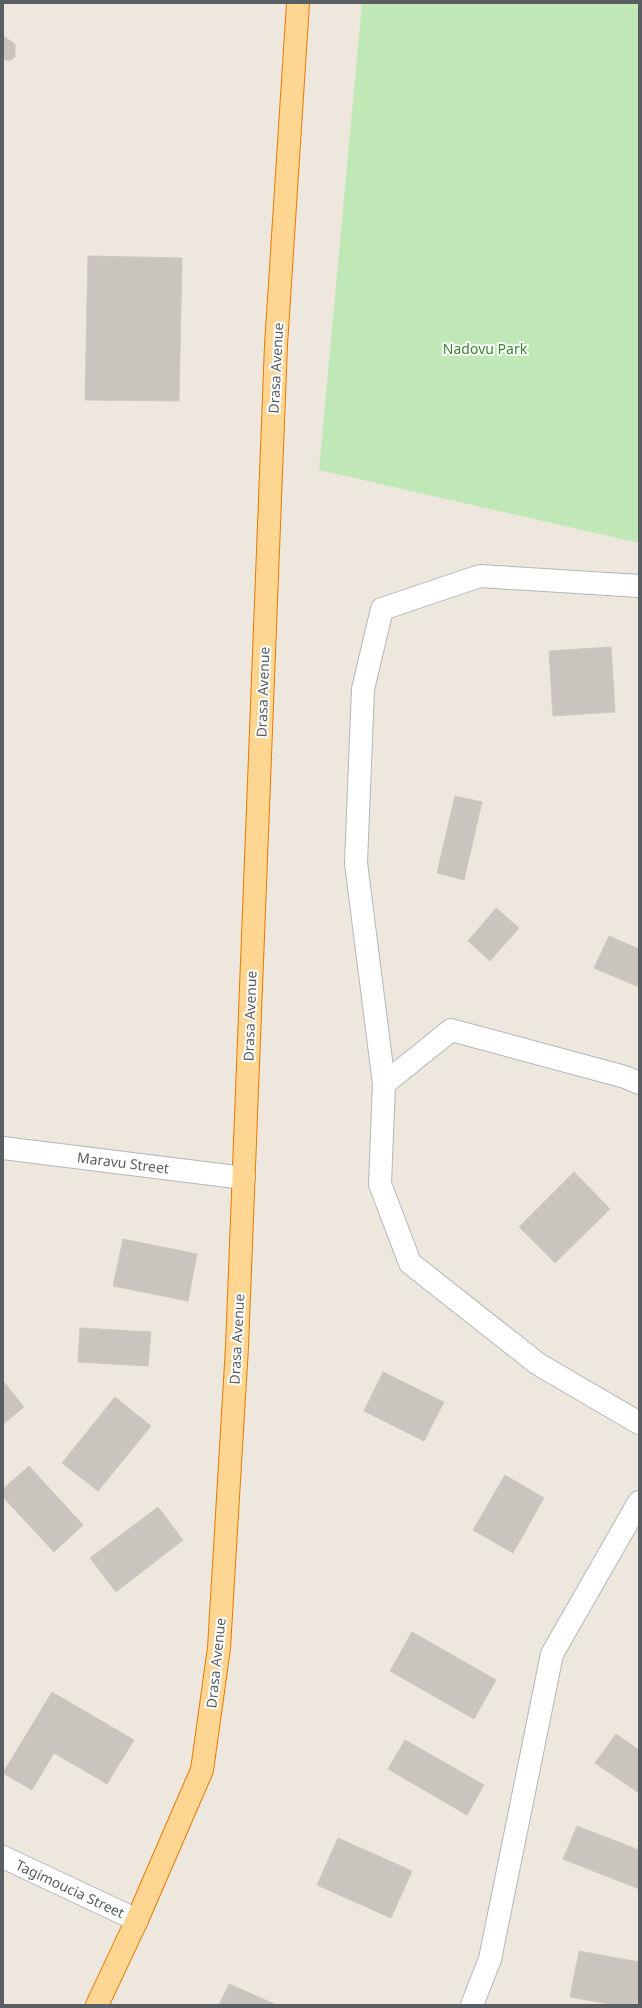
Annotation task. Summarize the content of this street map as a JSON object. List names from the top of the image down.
{
  "streets": {
    "highway": ["Drasa Avenue"],
    "street": ["Maravu Street", "Tagimoucia Street"]
  },
  "crossings": [
    ["Drasa Avenue", "Maravu Street"],
    ["Drasa Avenue", "Tagimoucia Street"]
  ],
  "parks": ["Nadovu Park"]
}
